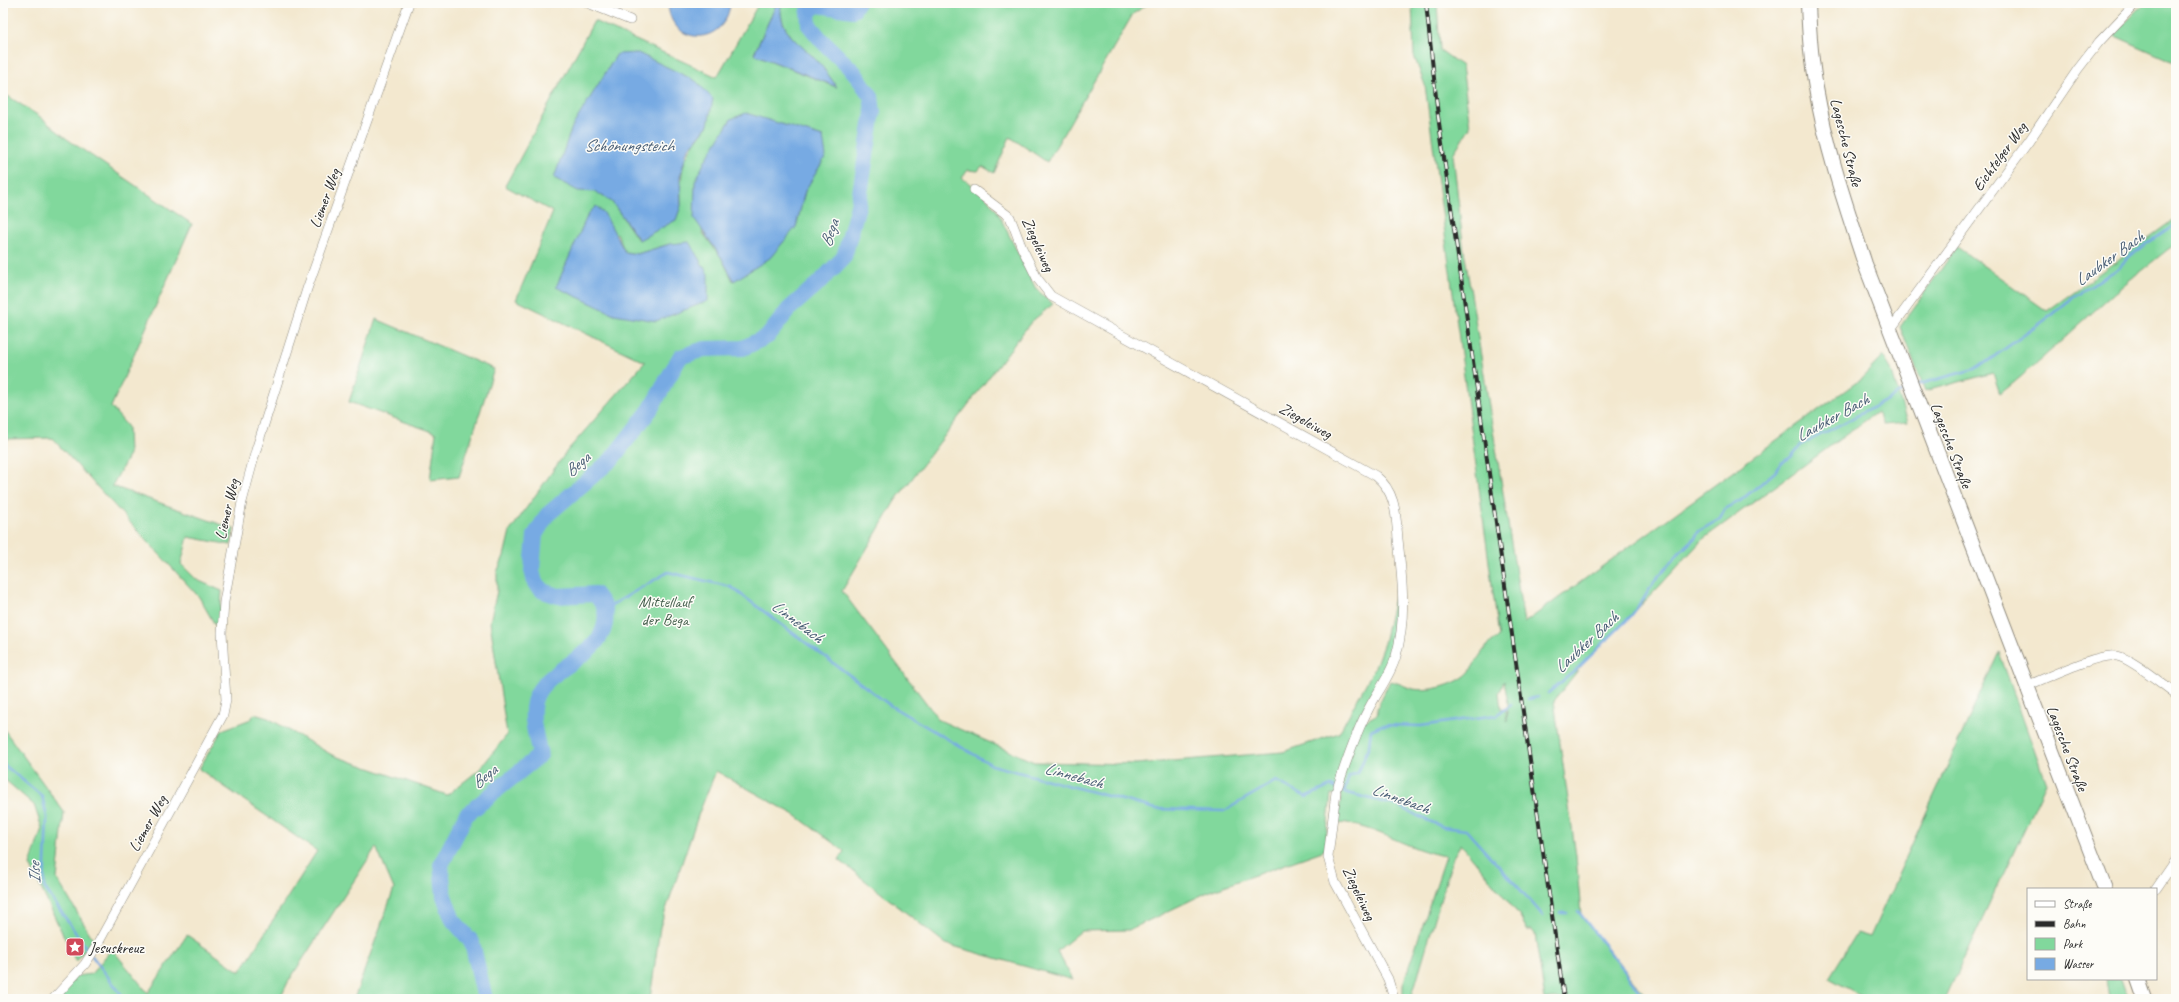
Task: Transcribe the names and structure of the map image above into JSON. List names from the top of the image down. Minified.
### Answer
{"streets":{"main road":["Lagesche Straße"],"street":["Eichtelger Weg","Liemer Weg","Ziegeleiweg"]},"crossings":[["Lagesche Straße","Eichtelger Weg"]],"water":["Schönungsteich","Bega","Laubker Bach","Linnebach","Ilse"],"parks":["Mittellauf der Bega"],"places":{"place":["Jesuskreuz"]},"legend":["Straße","Bahn","Park","Wasser"]}
